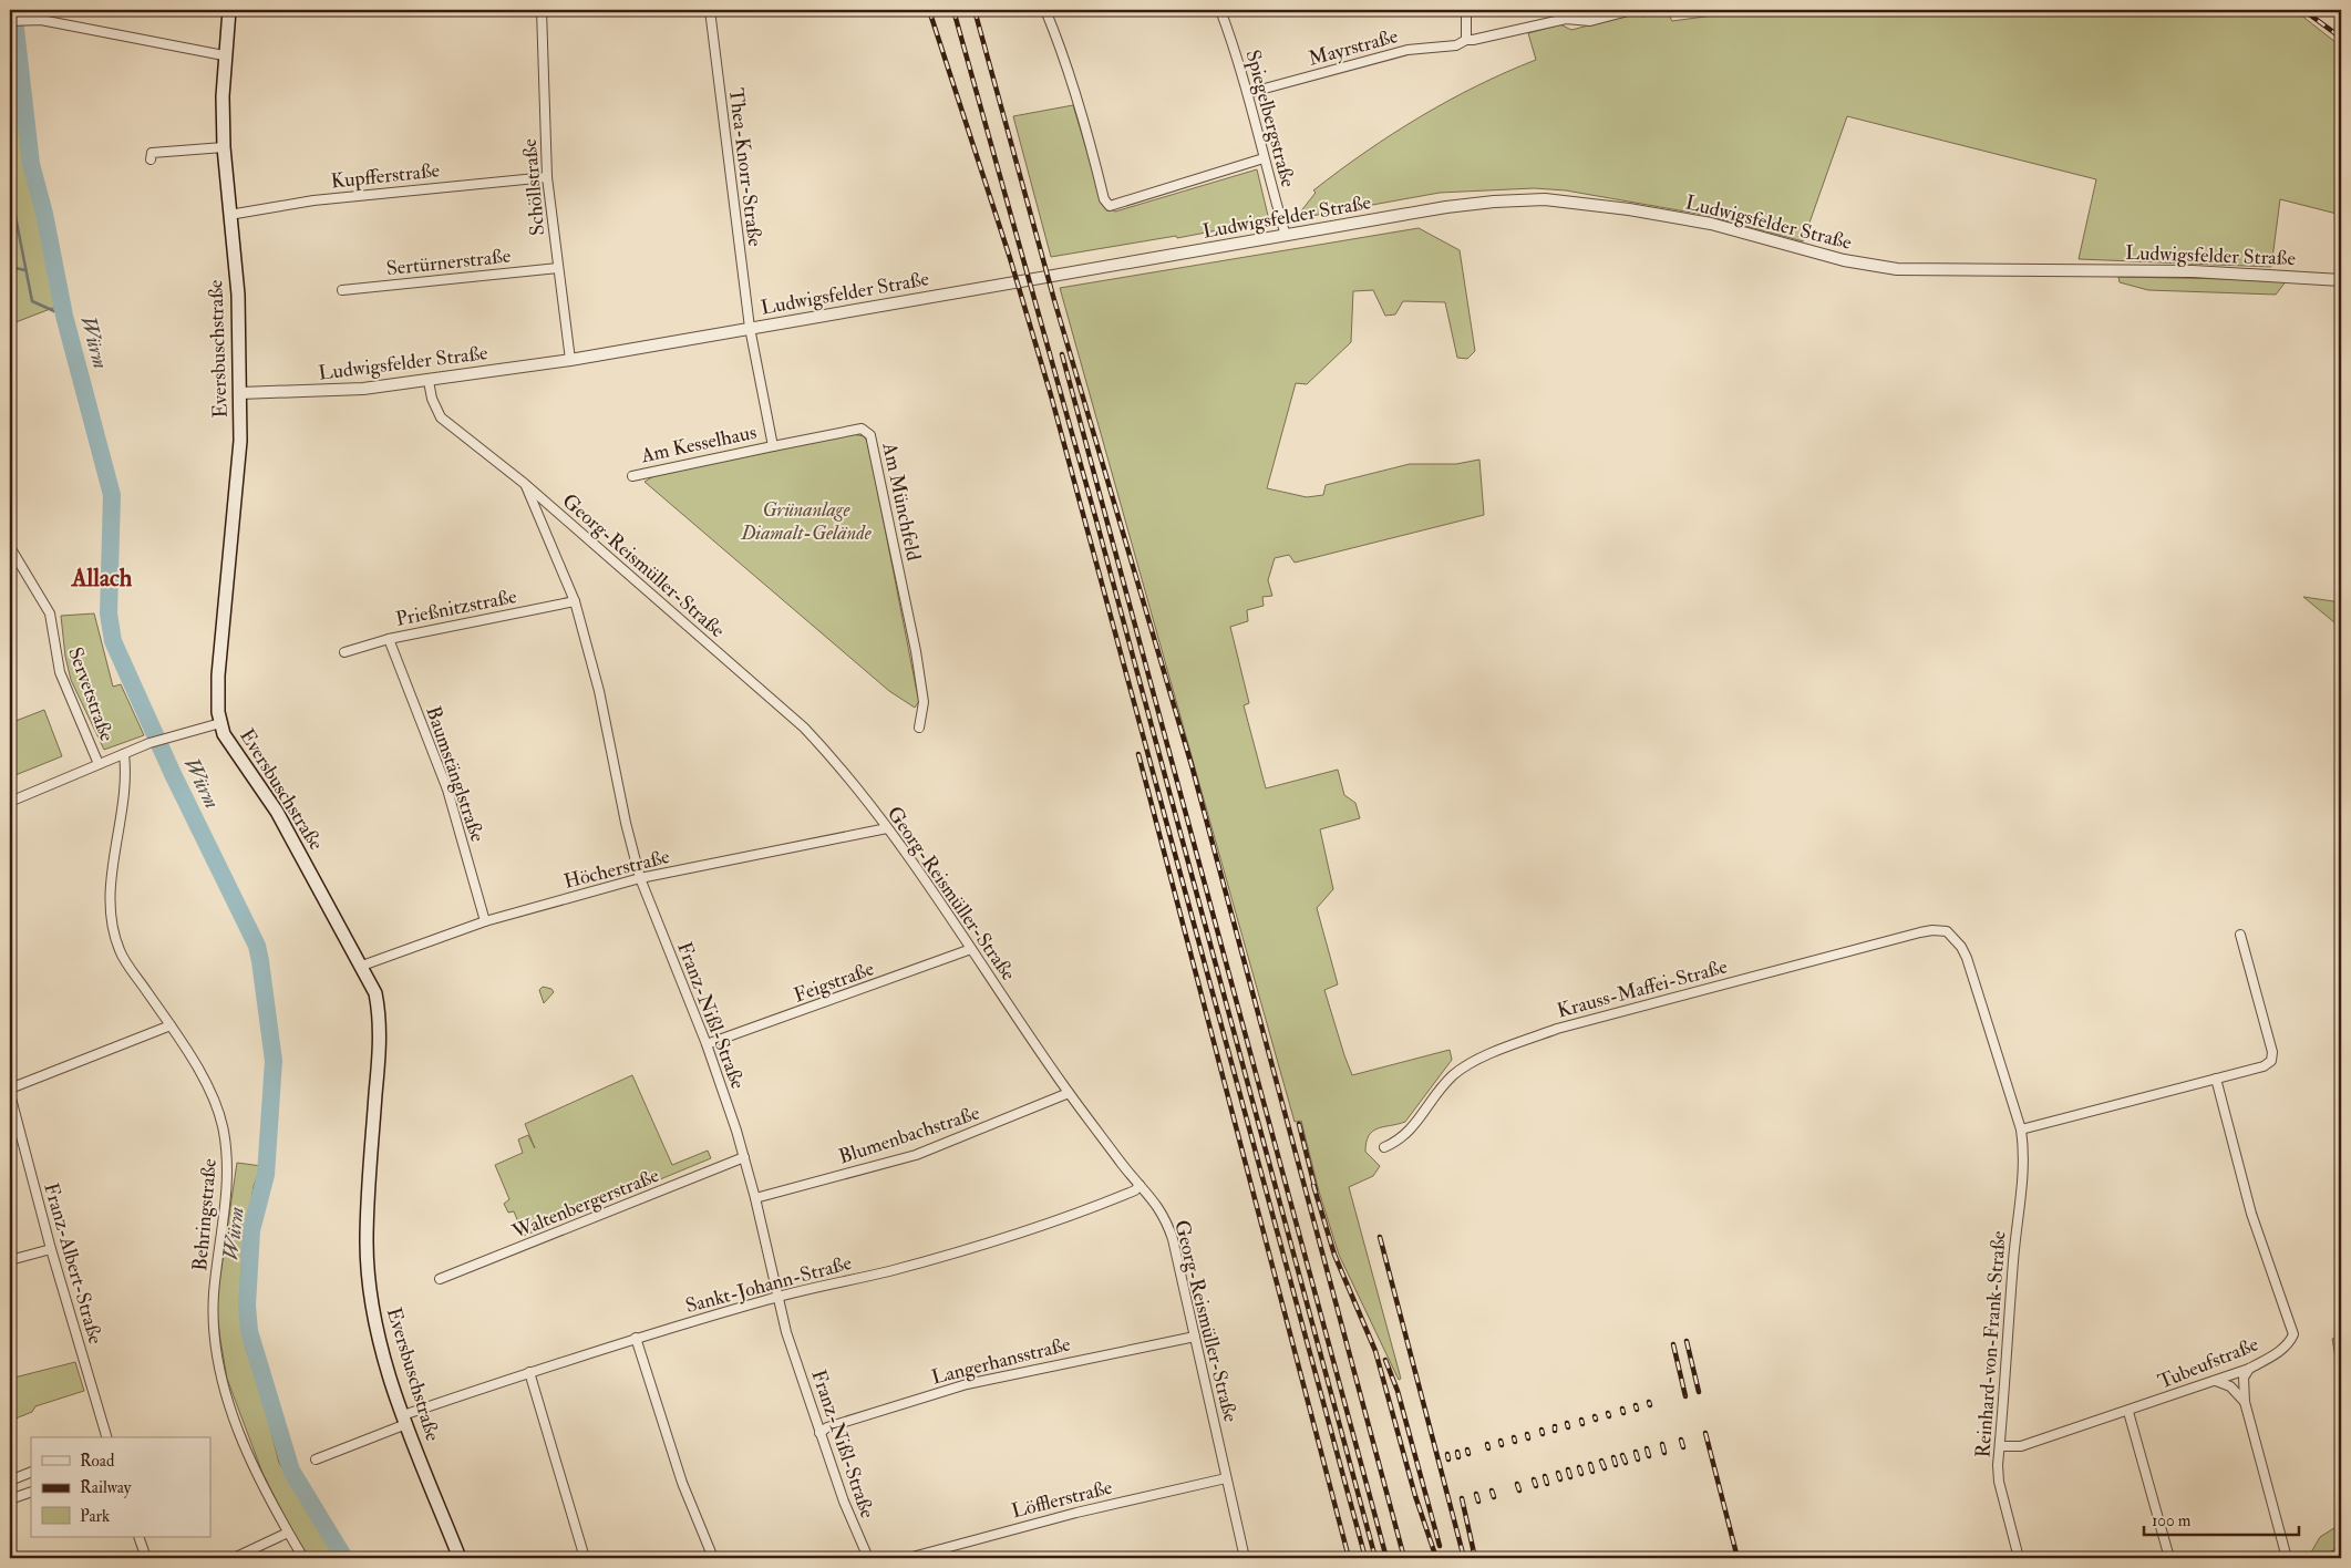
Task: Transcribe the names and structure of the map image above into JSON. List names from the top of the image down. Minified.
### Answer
{"streets":{"main road":["Eversbuschstraße"],"street":["Mayrstraße","Spiegelbergstraße","Thea-Knorr-Straße","Kupfferstraße","Schöllstraße","Ludwigsfelder Straße","Sertürnerstraße","Am Kesselhaus","Am Münchfeld","Georg-Reismüller-Straße","Prießnitzstraße","Servetstraße","Baumstänglstraße","Höcherstraße","Feigstraße","Krauss-Maffei-Straße","Franz-Nißl-Straße","Blumenbachstraße","Waltenbergerstraße","Behringstraße","Franz-Albert-Straße","Sankt-Johann-Straße","Reinhard-von-Frank-Straße","Langerhansstraße","Tubeufstraße","Löfflerstraße"]},"crossings":[["Mayrstraße","Spiegelbergstraße"],["Spiegelbergstraße","Ludwigsfelder Straße"],["Thea-Knorr-Straße","Ludwigsfelder Straße"],["Kupfferstraße","Schöllstraße"],["Kupfferstraße","Eversbuschstraße"],["Schöllstraße","Ludwigsfelder Straße"],["Schöllstraße","Sertürnerstraße"],["Ludwigsfelder Straße","Eversbuschstraße"],["Ludwigsfelder Straße","Georg-Reismüller-Straße"],["Eversbuschstraße","Höcherstraße"],["Eversbuschstraße","Sankt-Johann-Straße"],["Am Kesselhaus","Am Münchfeld"],["Georg-Reismüller-Straße","Höcherstraße"],["Georg-Reismüller-Straße","Feigstraße"],["Georg-Reismüller-Straße","Franz-Nißl-Straße"],["Georg-Reismüller-Straße","Blumenbachstraße"],["Georg-Reismüller-Straße","Sankt-Johann-Straße"],["Georg-Reismüller-Straße","Langerhansstraße"],["Georg-Reismüller-Straße","Löfflerstraße"],["Prießnitzstraße","Baumstänglstraße"],["Prießnitzstraße","Franz-Nißl-Straße"],["Baumstänglstraße","Höcherstraße"],["Höcherstraße","Franz-Nißl-Straße"],["Feigstraße","Franz-Nißl-Straße"],["Krauss-Maffei-Straße","Reinhard-von-Frank-Straße"],["Franz-Nißl-Straße","Blumenbachstraße"],["Franz-Nißl-Straße","Waltenbergerstraße"],["Franz-Nißl-Straße","Sankt-Johann-Straße"],["Franz-Nißl-Straße","Langerhansstraße"],["Reinhard-von-Frank-Straße","Tubeufstraße"]],"districts":["Allach"],"water":["Würm"],"parks":["Grünanlage Diamalt-Gelände"],"legend":["Road","Railway","Park"],"scale_bar":"100 m"}
